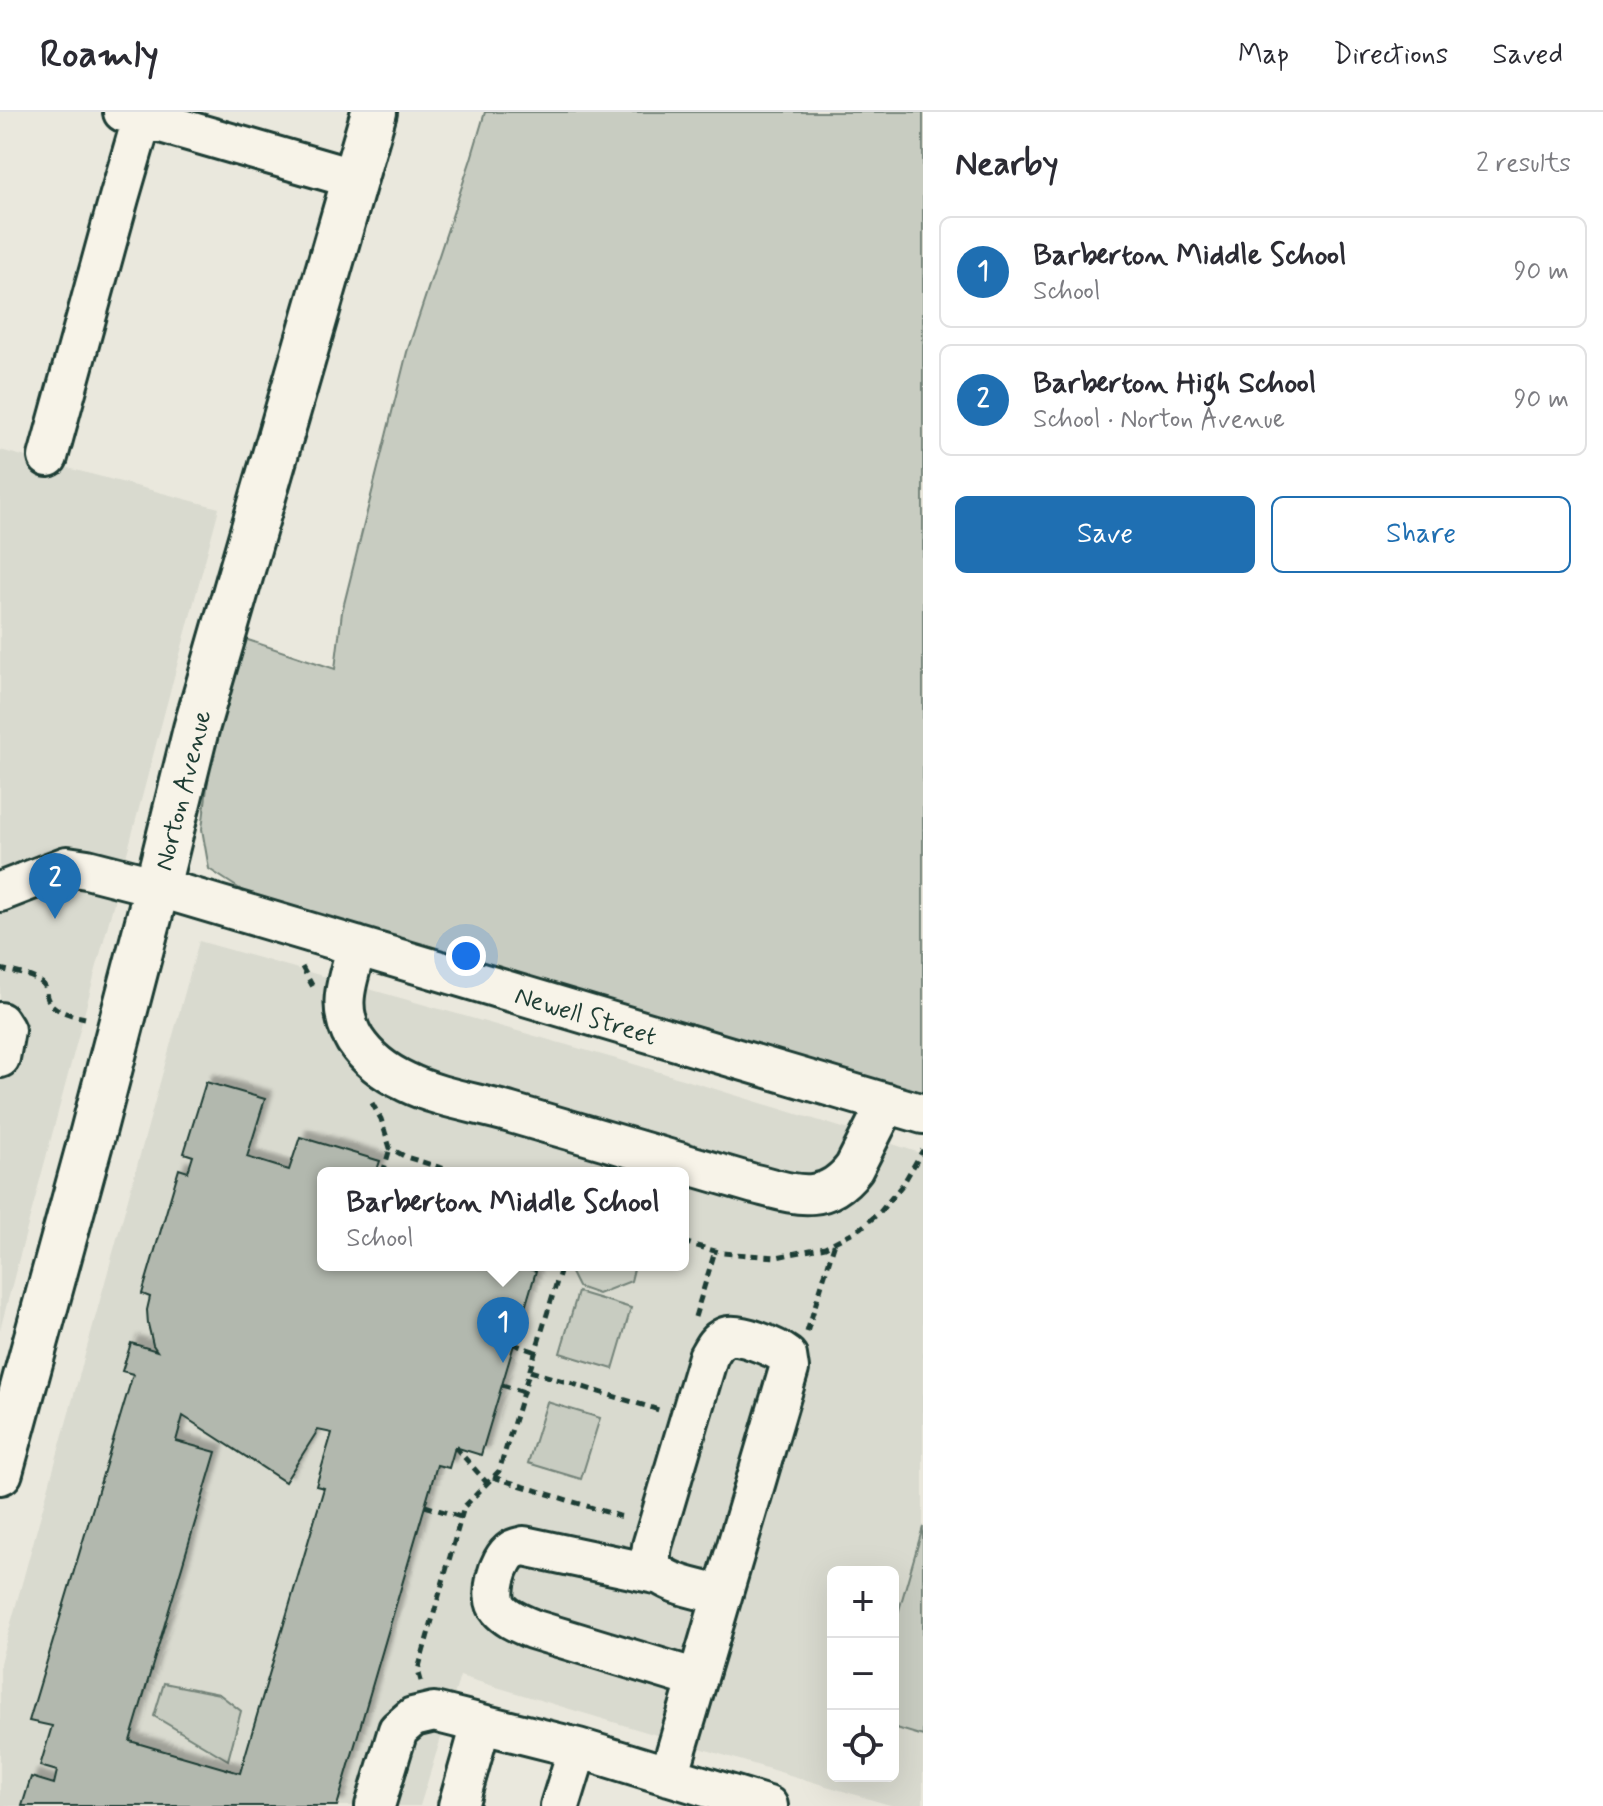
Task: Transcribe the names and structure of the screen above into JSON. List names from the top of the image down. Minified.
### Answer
{"streets":{"main road":["Norton Avenue"],"street":["Newell Street"]},"crossings":[["Norton Avenue","Newell Street"]],"page":{"header":"Roamly","nav":["Map","Directions","Saved"],"heading":["Nearby","2 results"],"list":[{"mark":"1","name":"Barberton Middle School","note":"School","value":"90 m"},{"mark":"2","name":"Barberton High School","note":"School · Norton Avenue","value":"90 m"}],"buttons":["Save","Share"],"pins":["2","1"],"popup":["Barberton Middle School","School"],"map_buttons":["+","−"]}}
